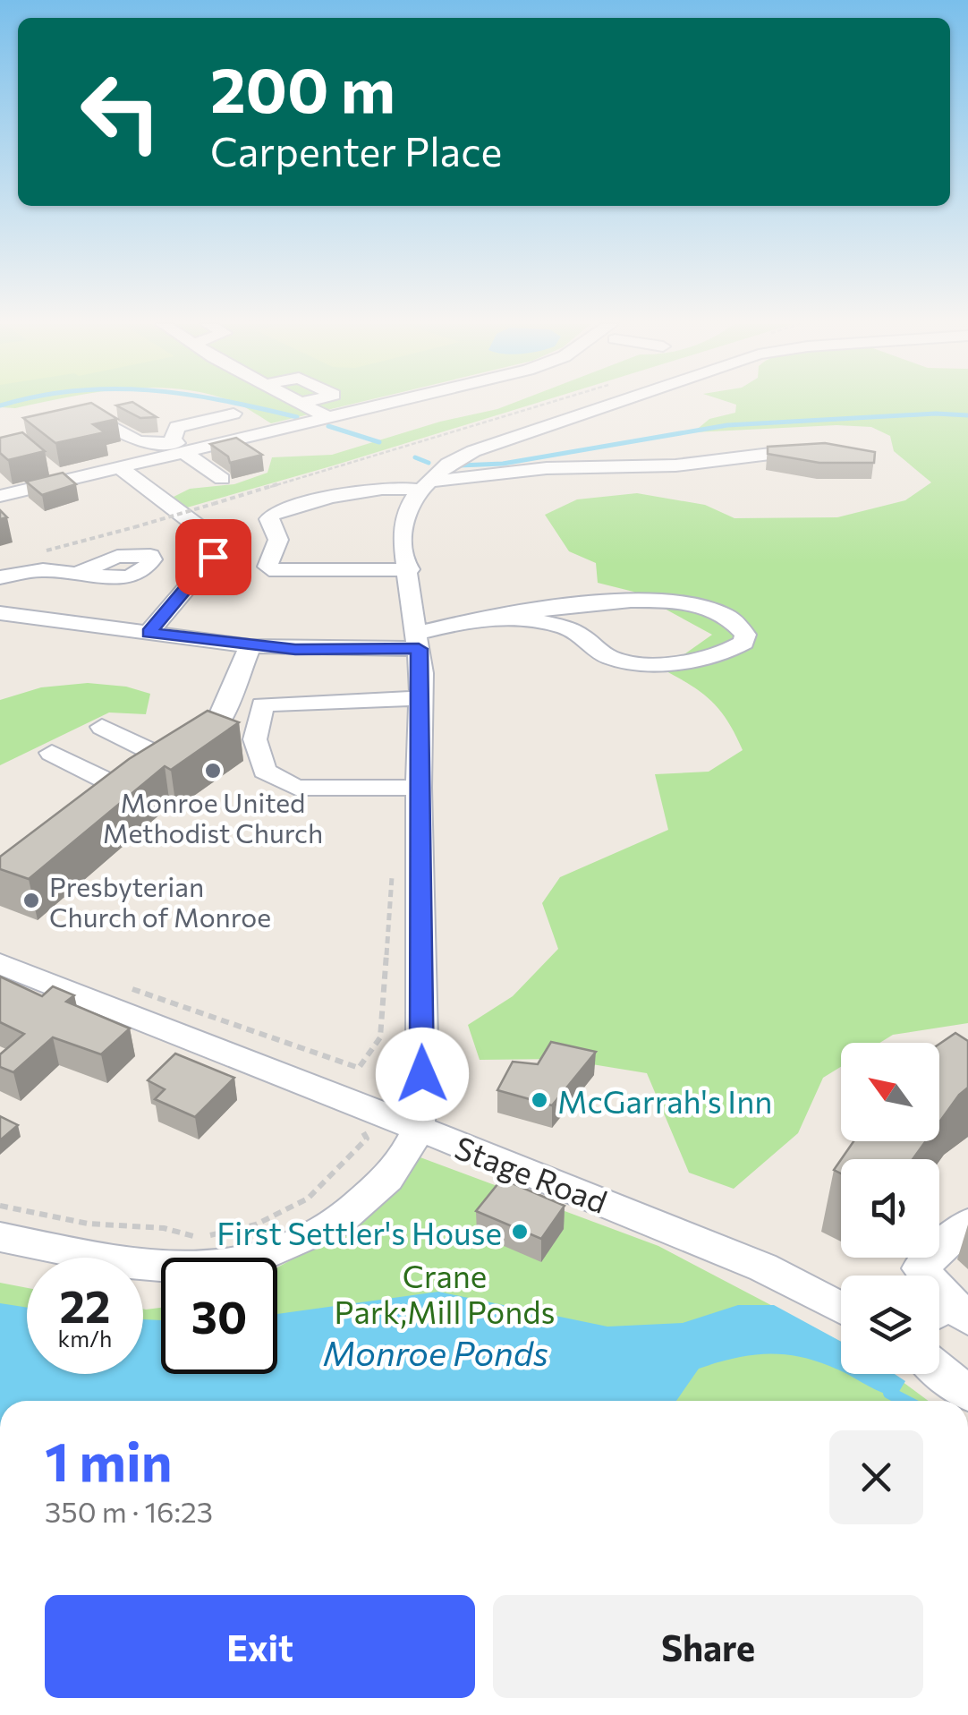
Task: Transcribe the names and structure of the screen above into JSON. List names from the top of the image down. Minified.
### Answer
{"streets":{"street":["Stage Road"]},"water":["Monroe Ponds"],"parks":["Crane Park;Mill Ponds"],"places":["Monroe United Methodist Church","Presbyterian Church of Monroe","McGarrah's Inn","First Settler's House"],"north":"top left","page":{"turn":["200 m","Carpenter Place"],"speed":"22 km/h","limit":"30","heading":["1 min","350 m · 16:23"],"buttons":["Exit","Share"]}}
